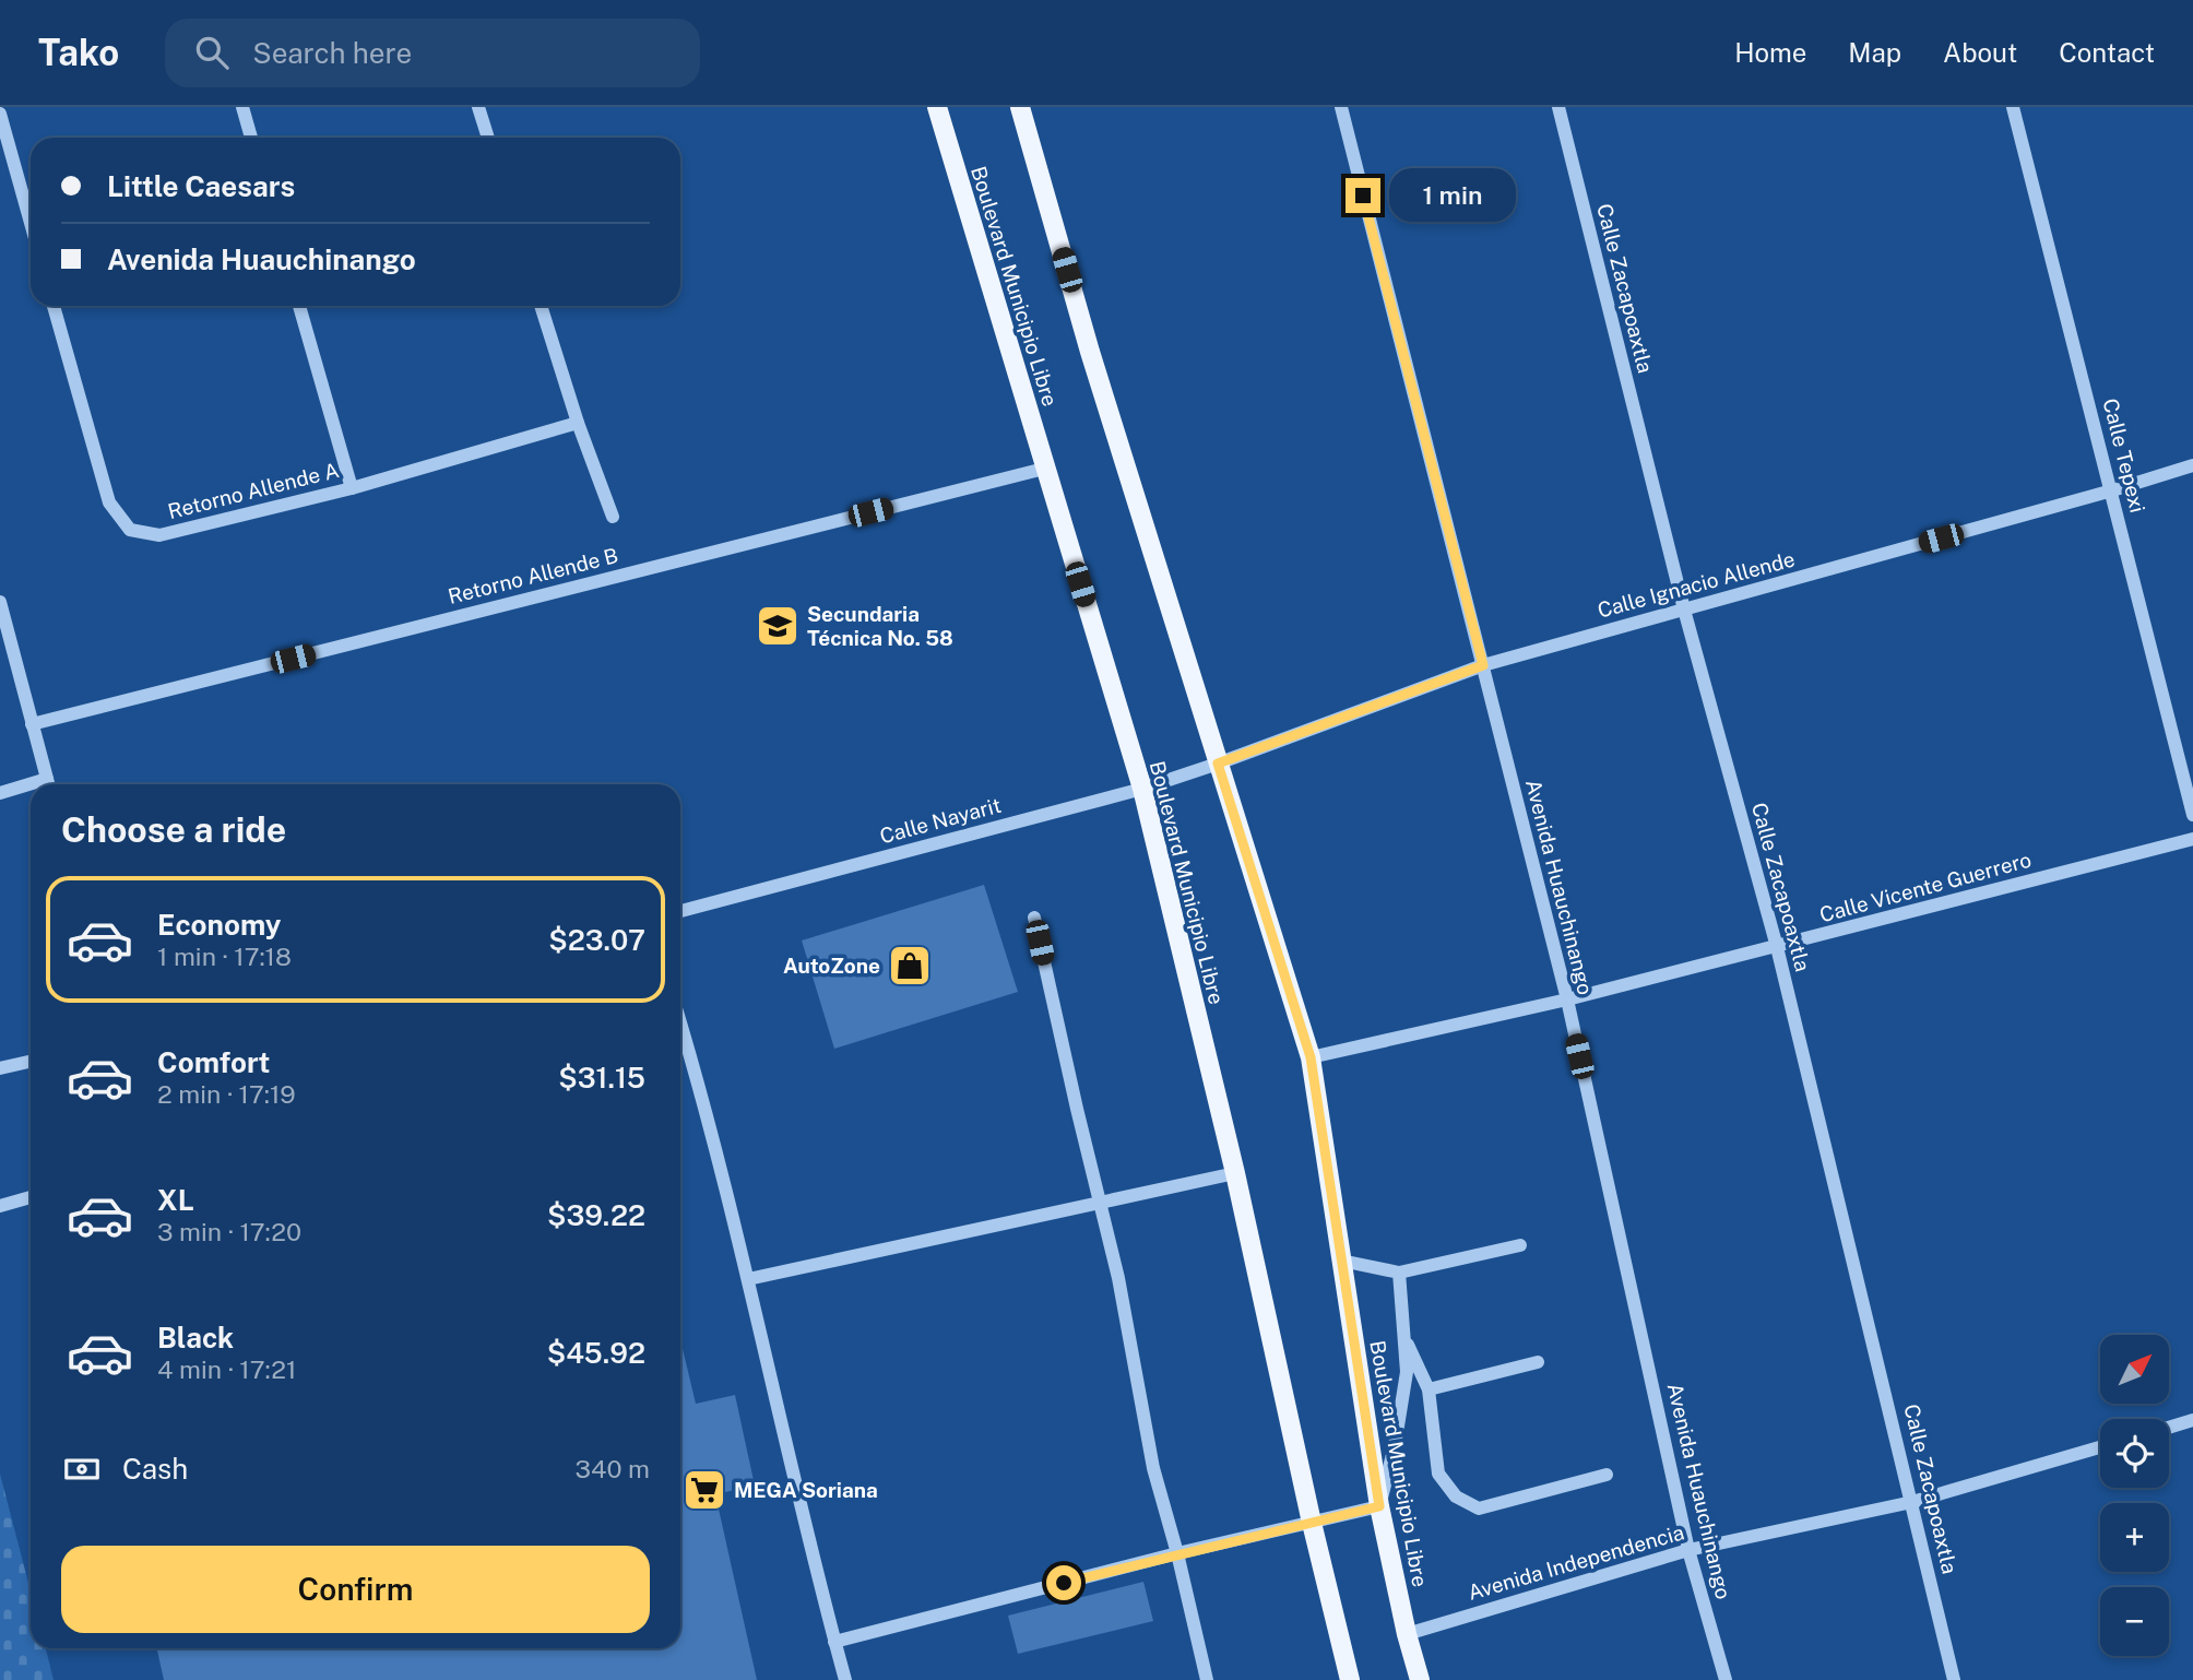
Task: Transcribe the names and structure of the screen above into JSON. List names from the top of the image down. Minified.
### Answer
{"streets":{"main road":["Boulevard Municipio Libre"],"street":["Calle Zacapoaxtla","Calle Tepexi","Retorno Allende A","Retorno Allende B","Calle Ignacio Allende","Calle Nayarit","Avenida Huauchinango","Calle Vicente Guerrero","Avenida Independencia"]},"crossings":[["Boulevard Municipio Libre","Retorno Allende B"],["Boulevard Municipio Libre","Calle Ignacio Allende"],["Boulevard Municipio Libre","Calle Nayarit"],["Boulevard Municipio Libre","Calle Vicente Guerrero"],["Boulevard Municipio Libre","Avenida Independencia"],["Calle Zacapoaxtla","Calle Ignacio Allende"],["Calle Zacapoaxtla","Calle Vicente Guerrero"],["Calle Zacapoaxtla","Avenida Independencia"],["Calle Tepexi","Calle Ignacio Allende"],["Calle Ignacio Allende","Calle Nayarit"],["Calle Ignacio Allende","Avenida Huauchinango"],["Avenida Huauchinango","Calle Vicente Guerrero"],["Avenida Huauchinango","Avenida Independencia"]],"places":{"school or university":["Secundaria Técnica No. 58"],"shop":["AutoZone"],"supermarket":["MEGA Soriana"]},"north":"top right","page":{"header":"Tako","search":"Search here","nav":["Home","Map","About","Contact"],"banner":["Little Caesars","Avenida Huauchinango"],"bubble":"1 min","heading":"Choose a ride","list":[{"name":"Economy","note":"1 min · 17:18","value":"$23.07"},{"name":"Comfort","note":"2 min · 17:19","value":"$31.15"},{"name":"XL","note":"3 min · 17:20","value":"$39.22"},{"name":"Black","note":"4 min · 17:21","value":"$45.92"}],"map_buttons":["+","−"],"pay":["Cash","340 m"],"buttons":"Confirm"}}
